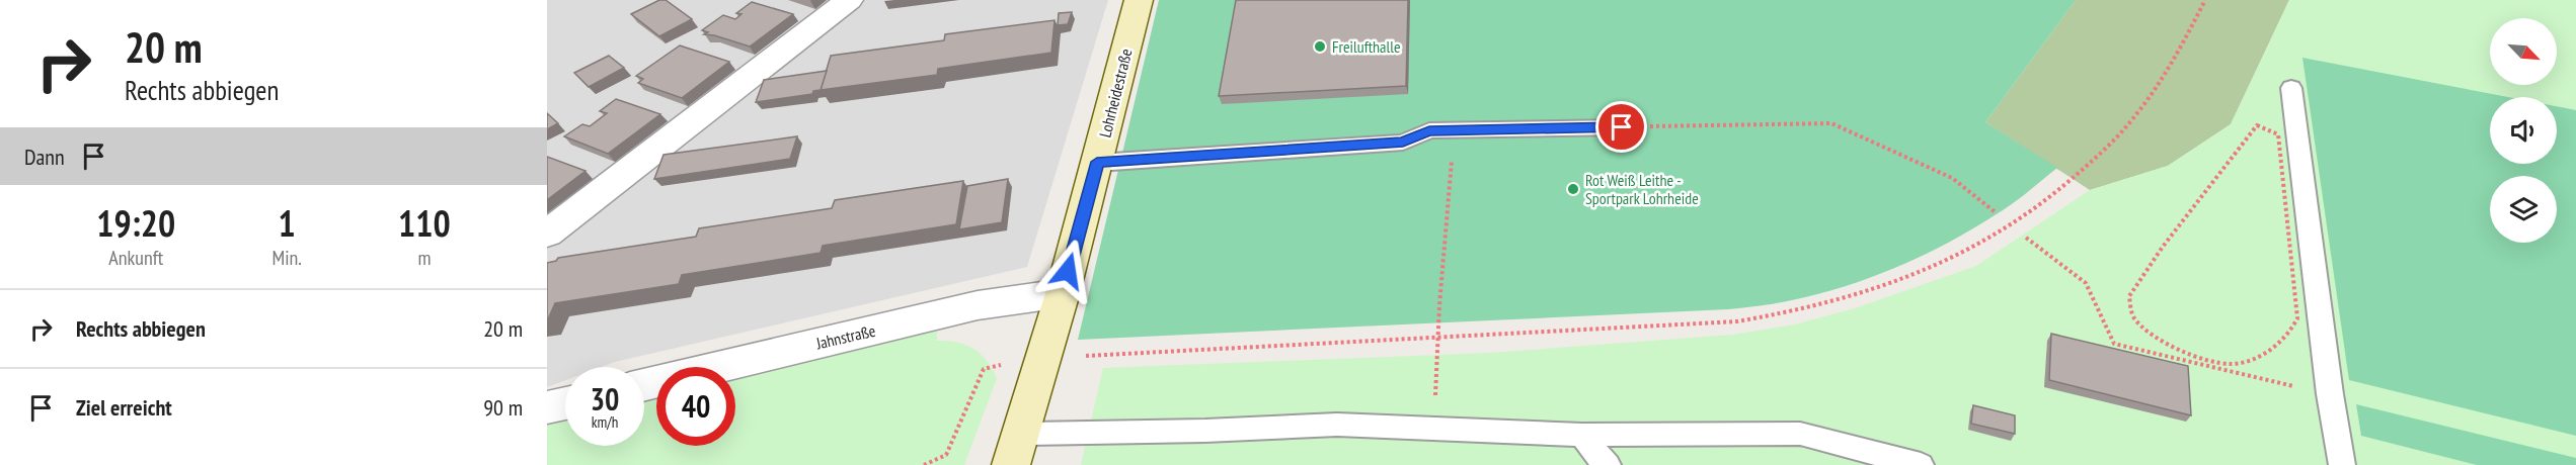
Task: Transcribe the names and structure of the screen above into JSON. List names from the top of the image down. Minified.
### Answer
{"streets":{"street":["Lohrheidestraße","Jahnstraße"]},"crossings":[["Lohrheidestraße","Jahnstraße"]],"places":["Freilufthalle","Rot Weiß Leithe - Sportpark Lohrheide"],"north":"bottom right","page":{"turn":["20 m","Rechts abbiegen"],"then":"Dann","eta":["19:20","Ankunft","1","Min.","110","m"],"list":[{"name":"Rechts abbiegen","value":"20 m"},{"name":"Ziel erreicht","value":"90 m"}],"speed":"30 km/h","limit":"40"}}
